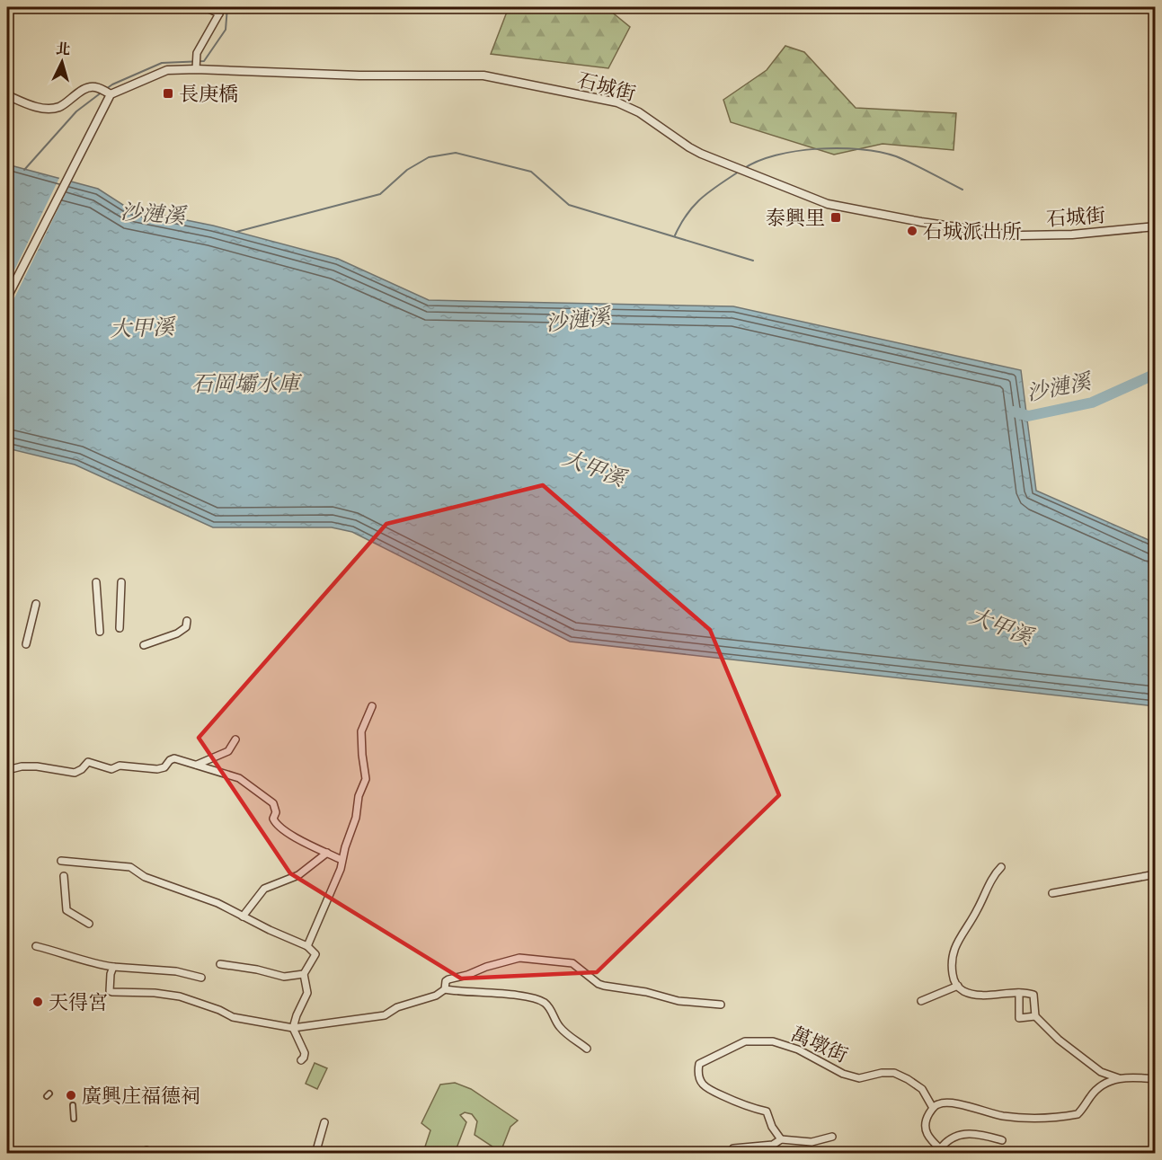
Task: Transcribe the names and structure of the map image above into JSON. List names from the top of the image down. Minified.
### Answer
{"streets":{"street":["石城街","萬墩街"]},"water":["沙漣溪","大甲溪","石岡壩水庫"],"places":{"transit":["長庚橋","泰興里"],"other":["石城派出所","天得宮","廣興庄福德祠"]},"north":"top"}
